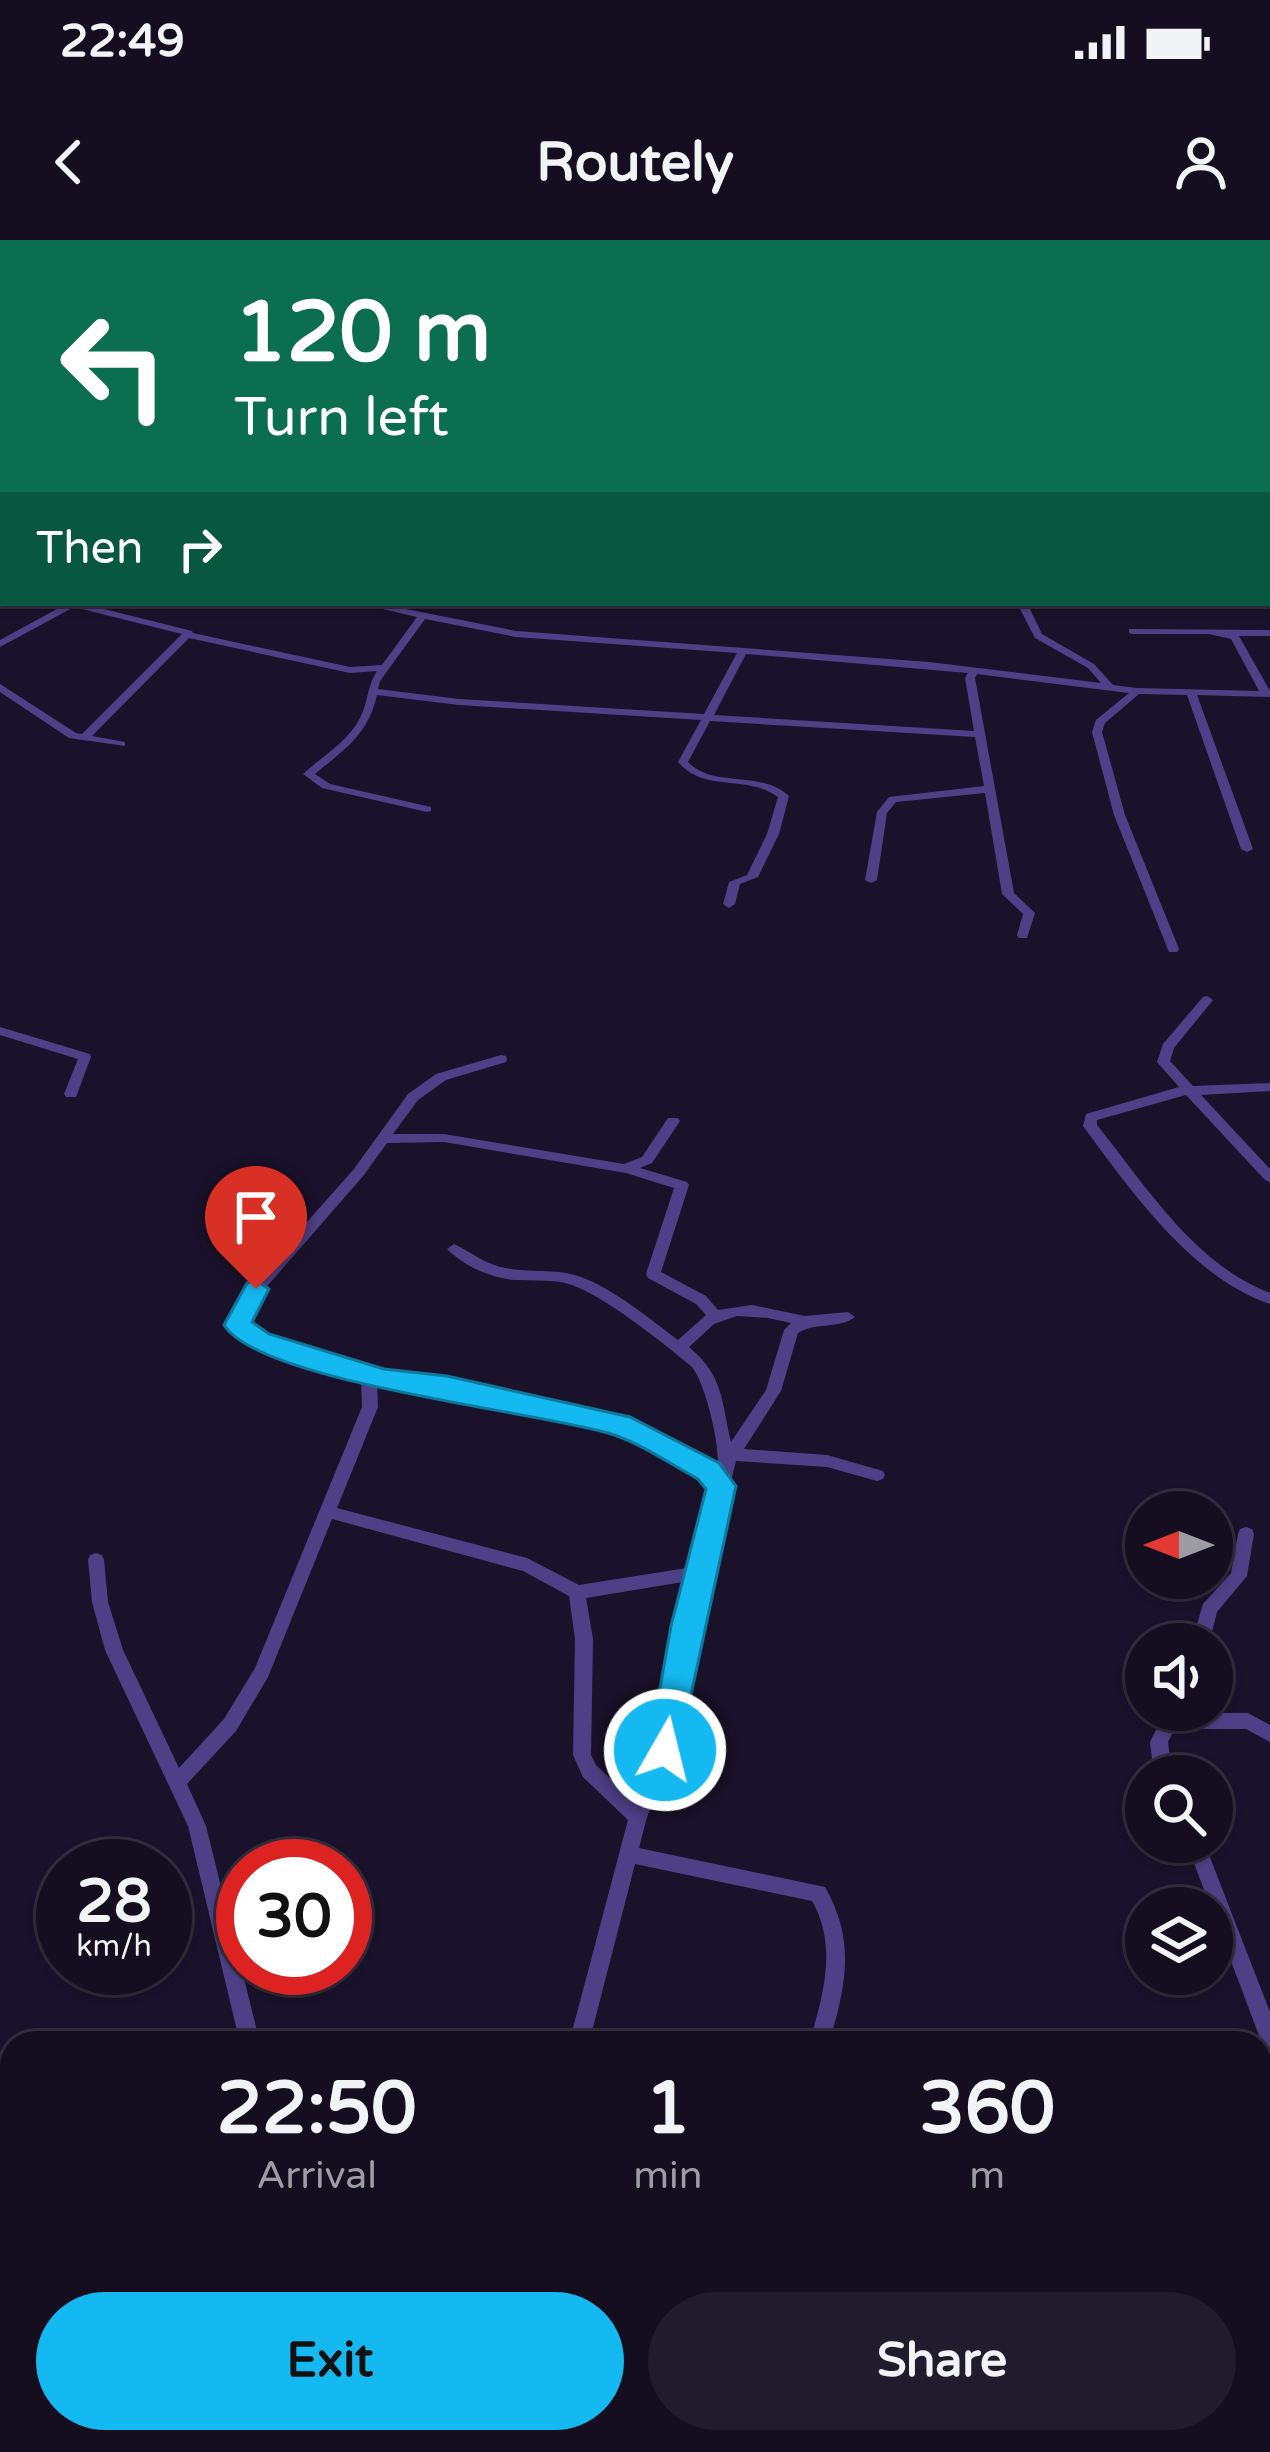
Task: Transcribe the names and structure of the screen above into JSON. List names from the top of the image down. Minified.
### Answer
{"north":"left","page":{"status":"22:49","header":"Routely","turn":["120 m","Turn left"],"then":"Then","speed":"28 km/h","limit":"30","eta":["22:50","Arrival","1","min","360","m"],"buttons":["Exit","Share"]}}
